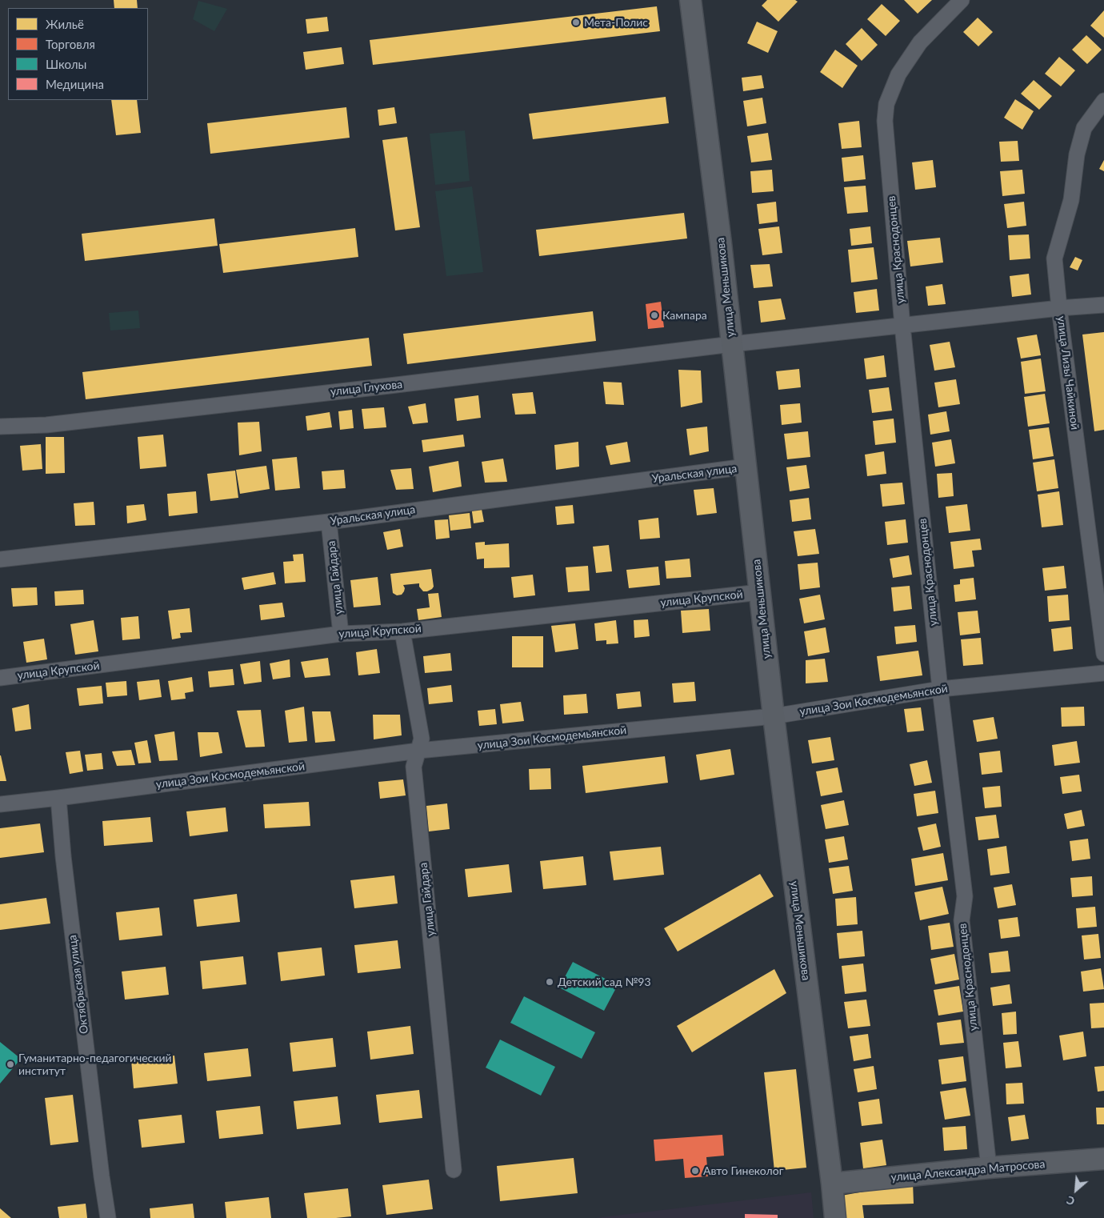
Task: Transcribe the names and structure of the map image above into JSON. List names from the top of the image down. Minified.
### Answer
{"streets":{"street":["улица Краснодонцев","улица Меньшикова","улица Лизы Чайкиной","улица Глухова","Уральская улица","улица Гайдара","улица Крупской","улица Зои Космодемьянской","Октябрьская улица","улица Александра Матросова"]},"crossings":[["улица Краснодонцев","улица Глухова"],["улица Краснодонцев","улица Зои Космодемьянской"],["улица Краснодонцев","улица Александра Матросова"],["улица Меньшикова","улица Глухова"],["улица Меньшикова","Уральская улица"],["улица Меньшикова","улица Крупской"],["улица Меньшикова","улица Зои Космодемьянской"],["улица Меньшикова","улица Александра Матросова"],["улица Лизы Чайкиной","улица Глухова"],["Уральская улица","улица Гайдара"],["улица Гайдара","улица Крупской"],["улица Гайдара","улица Зои Космодемьянской"],["улица Зои Космодемьянской","Октябрьская улица"]],"places":["Мета-Полис","Кампара","Детский сад №93","Гуманитарно-педагогический институт","Авто Гинеколог"],"legend":["Жильё","Торговля","Школы","Медицина"],"north":"bottom left"}
